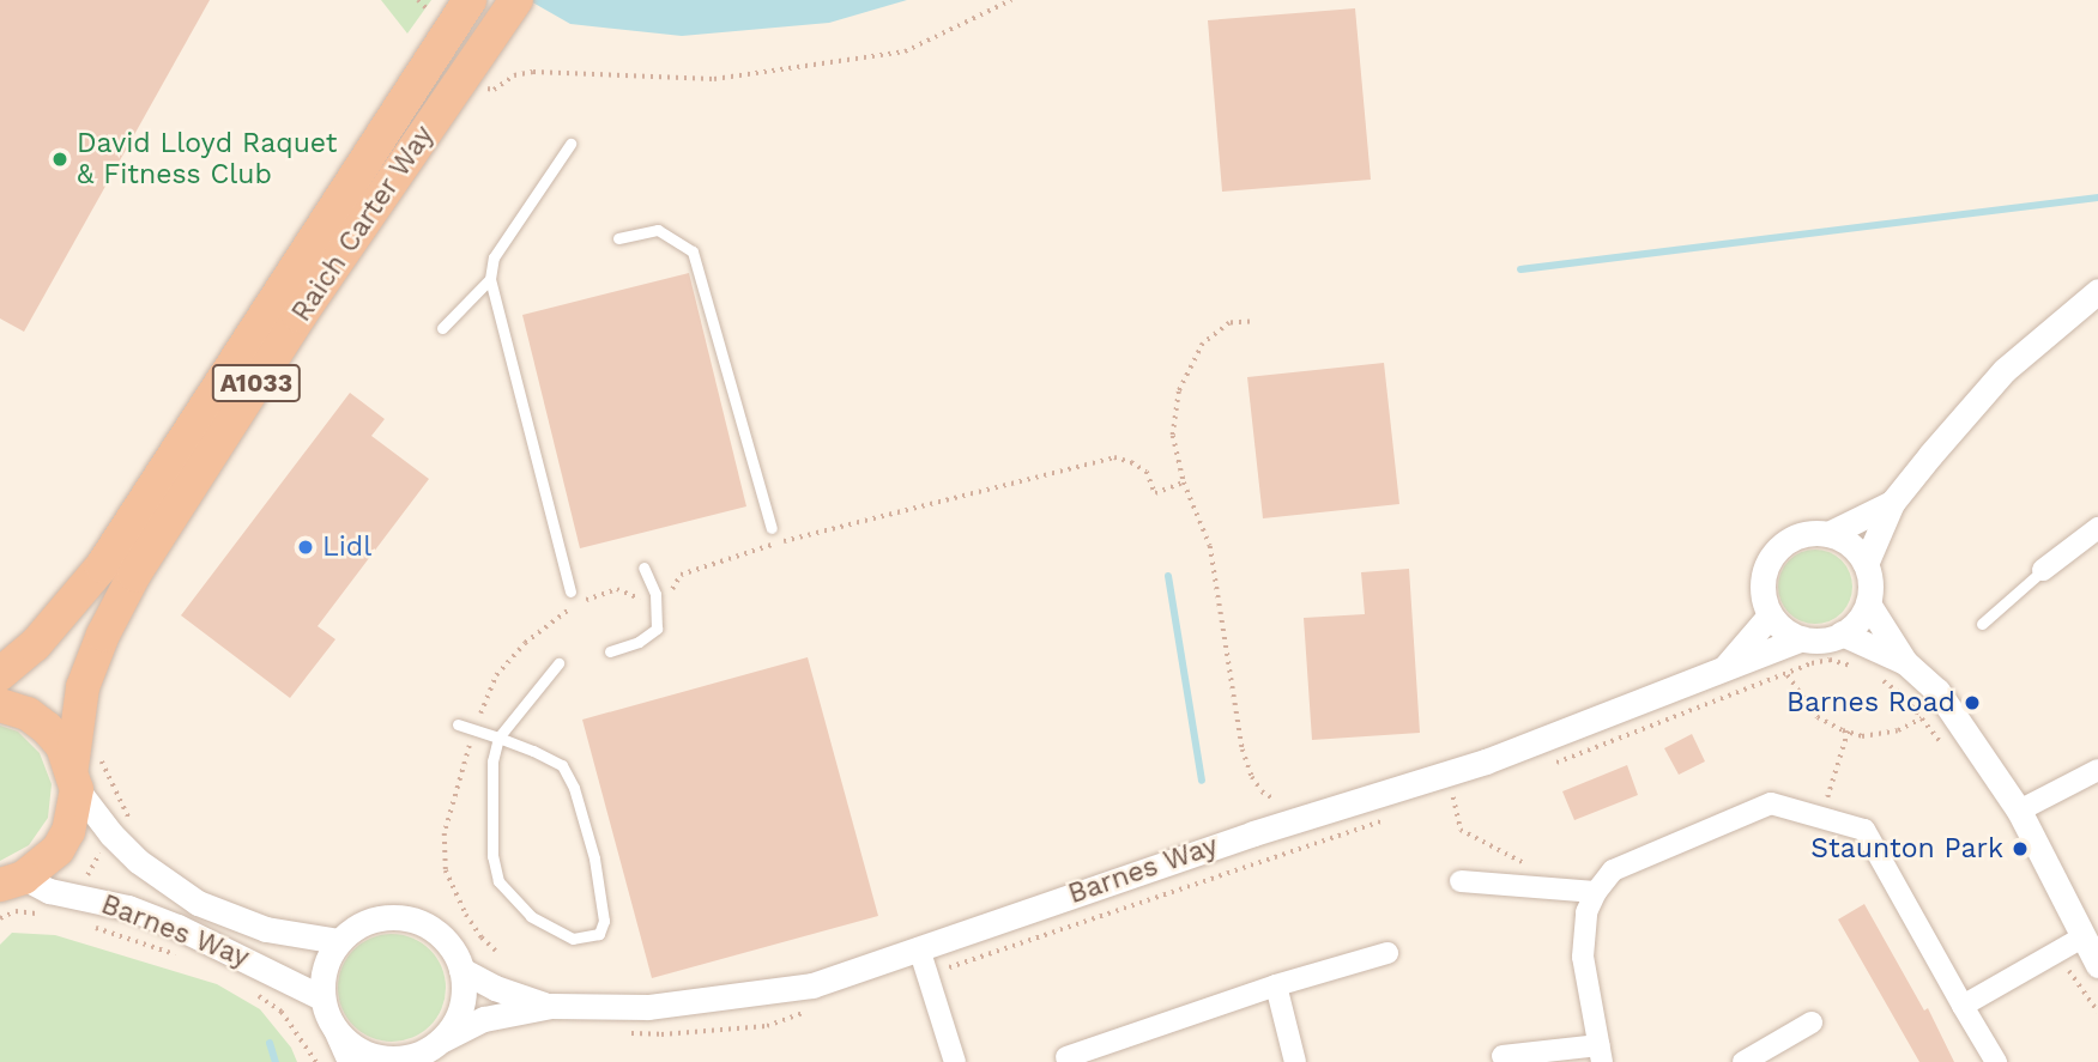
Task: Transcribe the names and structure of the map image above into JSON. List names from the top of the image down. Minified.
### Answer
{"streets":{"highway":["Raich Carter Way","A1033"],"street":["Barnes Way"]},"crossings":[["Raich Carter Way","A1033"],["Raich Carter Way","Barnes Way"],["A1033","Barnes Way"]],"places":["David Lloyd Raquet & Fitness Club","Lidl","Barnes Road","Staunton Park"]}
